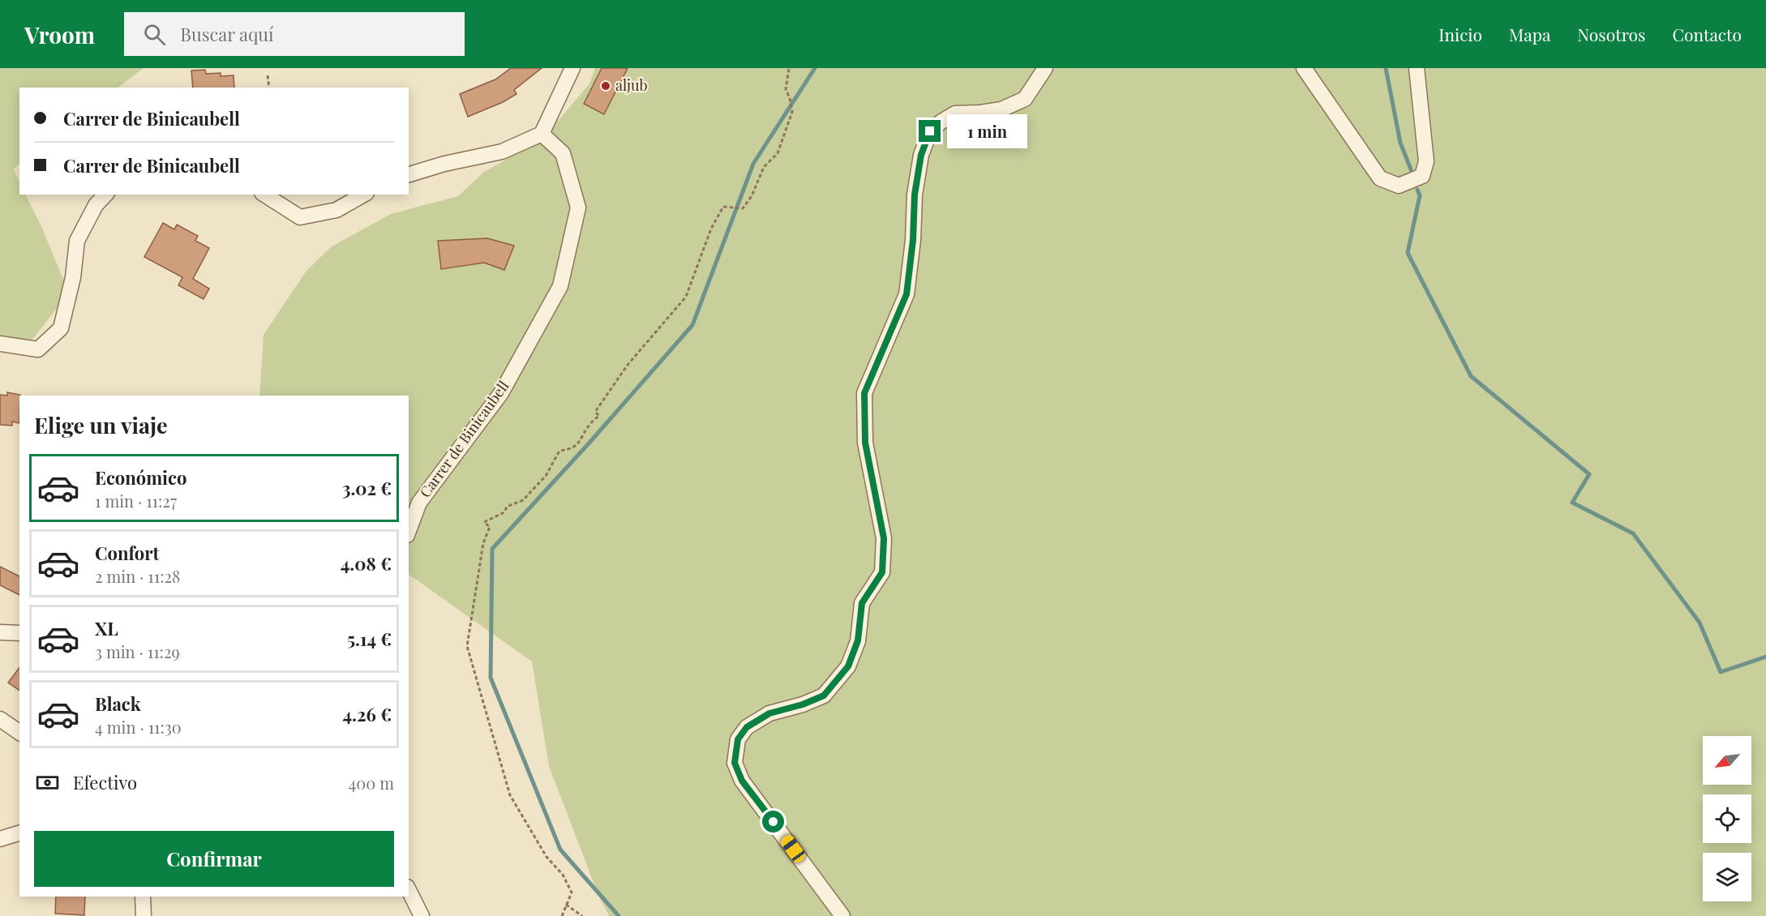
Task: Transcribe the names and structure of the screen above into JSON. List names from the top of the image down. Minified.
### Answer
{"streets":{"street":["Carrer de Binicaubell"]},"places":["aljub"],"north":"bottom left","page":{"header":"Vroom","search":"Buscar aquí","nav":["Inicio","Mapa","Nosotros","Contacto"],"banner":["Carrer de Binicaubell","Carrer de Binicaubell"],"bubble":"1 min","heading":"Elige un viaje","list":[{"name":"Económico","note":"1 min · 11:27","value":"3.02 €"},{"name":"Confort","note":"2 min · 11:28","value":"4.08 €"},{"name":"XL","note":"3 min · 11:29","value":"5.14 €"},{"name":"Black","note":"4 min · 11:30","value":"4.26 €"}],"pay":["Efectivo","400 m"],"buttons":"Confirmar"}}
